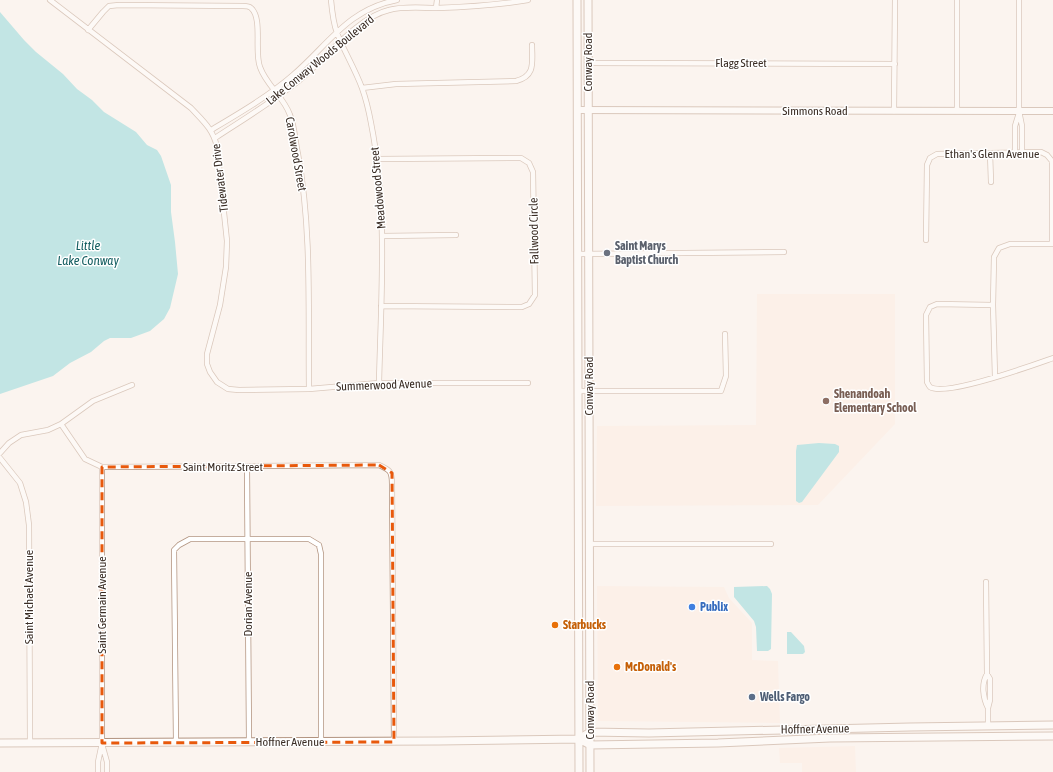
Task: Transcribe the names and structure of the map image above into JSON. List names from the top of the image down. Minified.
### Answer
{"streets":{"main road":["Conway Road","Hoffner Avenue"],"street":["Lake Conway Woods Boulevard","Flagg Street","Simmons Road","Carolwood Street","Ethan's Glenn Avenue","Tidewater Drive","Meadowood Street","Fallwood Circle","Summerwood Avenue","Saint Moritz Street","Saint Michael Avenue","Dorian Avenue","Saint Germain Avenue"]},"crossings":[["Lake Conway Woods Boulevard","Carolwood Street"],["Lake Conway Woods Boulevard","Tidewater Drive"],["Lake Conway Woods Boulevard","Meadowood Street"],["Conway Road","Flagg Street"],["Conway Road","Simmons Road"],["Conway Road","Hoffner Avenue"],["Carolwood Street","Tidewater Drive"],["Carolwood Street","Summerwood Avenue"],["Tidewater Drive","Summerwood Avenue"],["Meadowood Street","Fallwood Circle"],["Meadowood Street","Summerwood Avenue"],["Saint Moritz Street","Dorian Avenue"],["Saint Moritz Street","Saint Germain Avenue"],["Saint Moritz Street","Hoffner Avenue"],["Saint Michael Avenue","Hoffner Avenue"],["Dorian Avenue","Hoffner Avenue"],["Saint Germain Avenue","Hoffner Avenue"]],"water":["Little Lake Conway"],"places":["Saint Marys Baptist Church","Shenandoah Elementary School","Publix","Starbucks","McDonald's","Wells Fargo"]}
